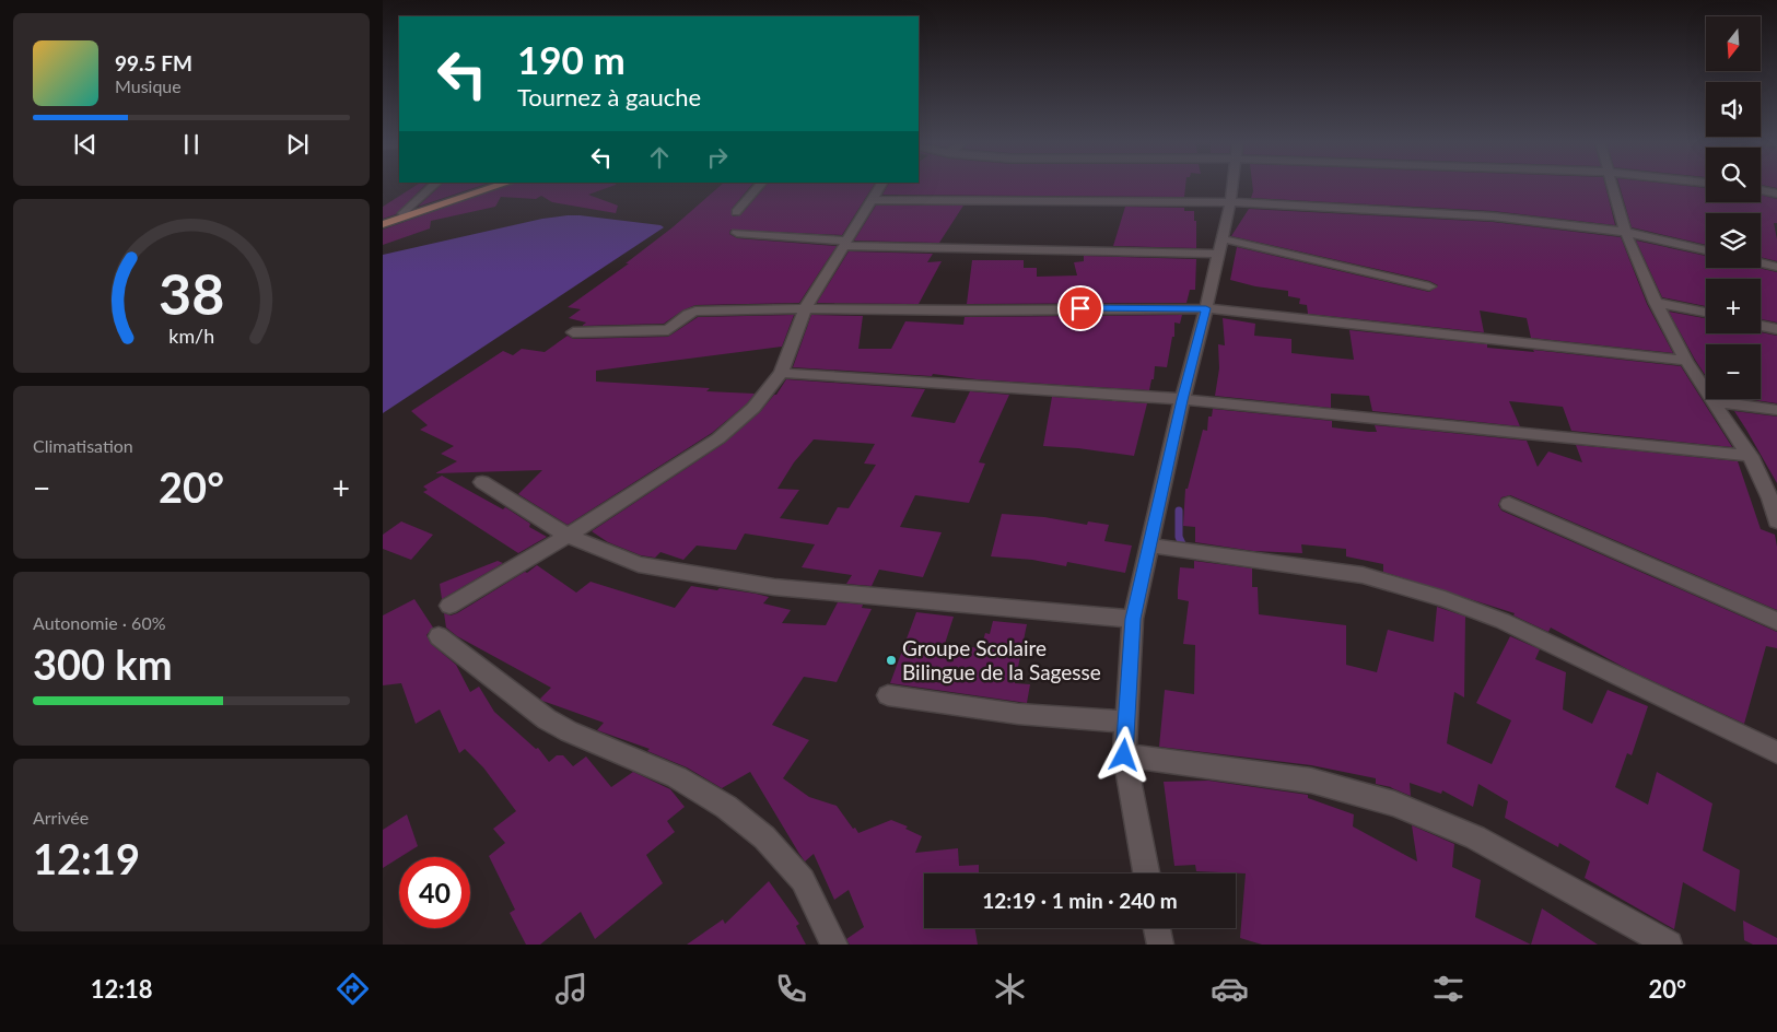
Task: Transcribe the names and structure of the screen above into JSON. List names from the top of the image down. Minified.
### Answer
{"places":["Groupe Scolaire Bilingue de la Sagesse"],"north":"bottom","page":{"map_buttons":["+","−"],"turn":["190 m","Tournez à gauche"],"song":["99.5 FM","Musique"],"tile":["Climatisation",["Autonomie · 60%","300 km"],["Arrivée","12:19"]],"heat":["−","20°","+"],"limit":"40","trip":"12:19 · 1 min · 240 m","tabs":["12:18","20°"],"gauge":["38","km/h"]}}
